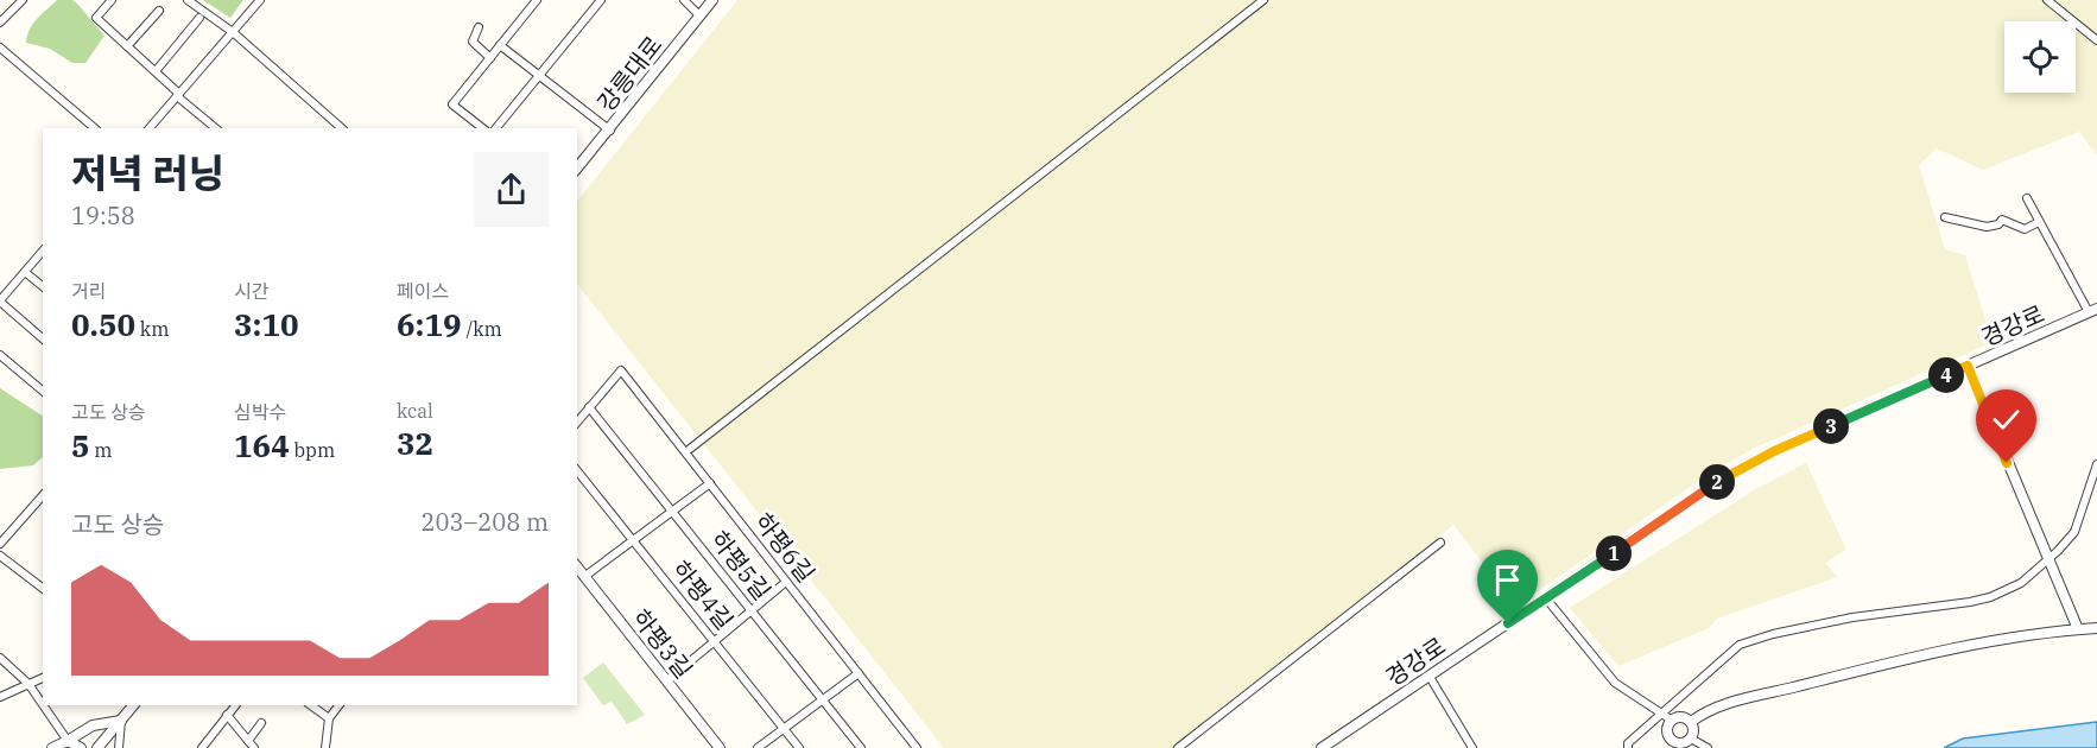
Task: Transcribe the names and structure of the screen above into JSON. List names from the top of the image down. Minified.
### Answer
{"streets":{"street":["강릉대로","경강로","하평6길","하평5길","하평4길","하평3길"]},"crossings":[["하평6길","하평5길"]],"page":{"heading":["저녁 러닝","19:58"],"stats":[["거리","0.50 km"],["시간","3:10"],["페이스","6:19 /km"],["고도 상승","5 m"],["심박수","164 bpm"],["kcal","32"]],"pins":["4","3","2","1"],"chart":["고도 상승","203–208 m"]}}
